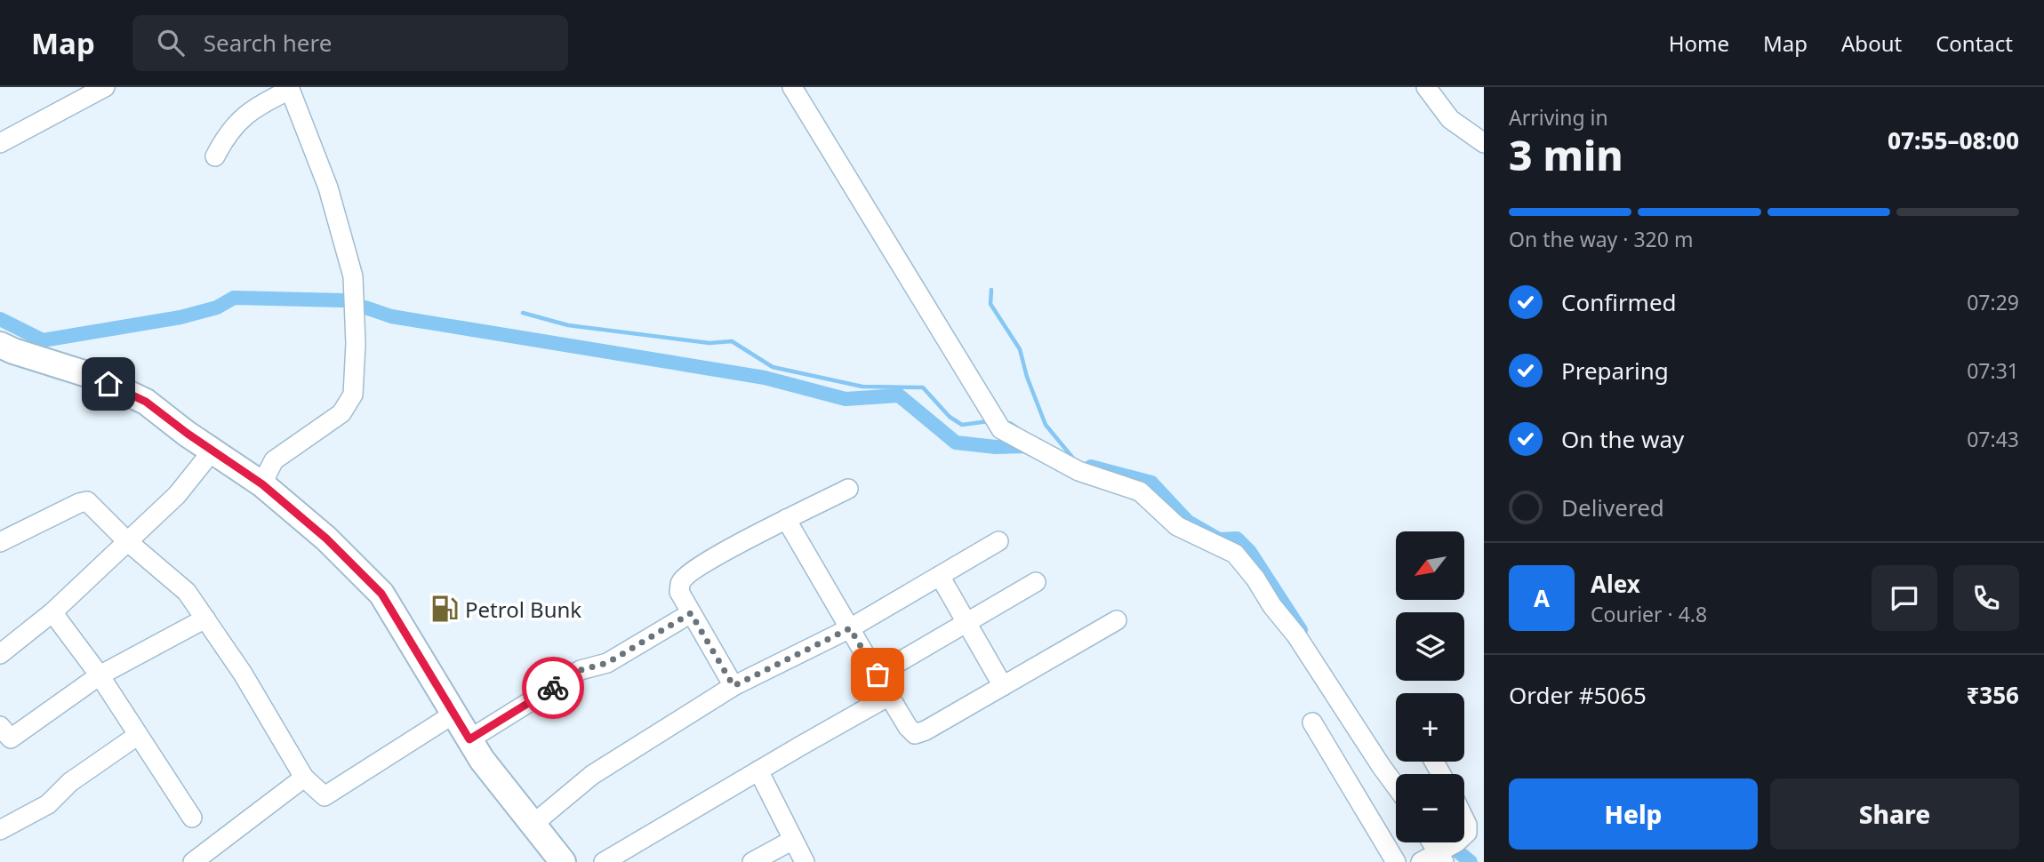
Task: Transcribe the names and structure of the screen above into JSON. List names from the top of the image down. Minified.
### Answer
{"places":{"fuel station":["Petrol Bunk"]},"north":"bottom left","page":{"header":"Map","search":"Search here","nav":["Home","Map","About","Contact"],"heading":["3 min","Arriving in","07:55–08:00"],"panel":["Alex","Courier · 4.8","Order #5065","₹356"],"bar":"On the way · 320 m","list":[["Confirmed","07:29"],["Preparing","07:31"],["On the way","07:43"],"Delivered"],"map_buttons":["+","−"],"round":"A","buttons":["Help","Share"]}}
